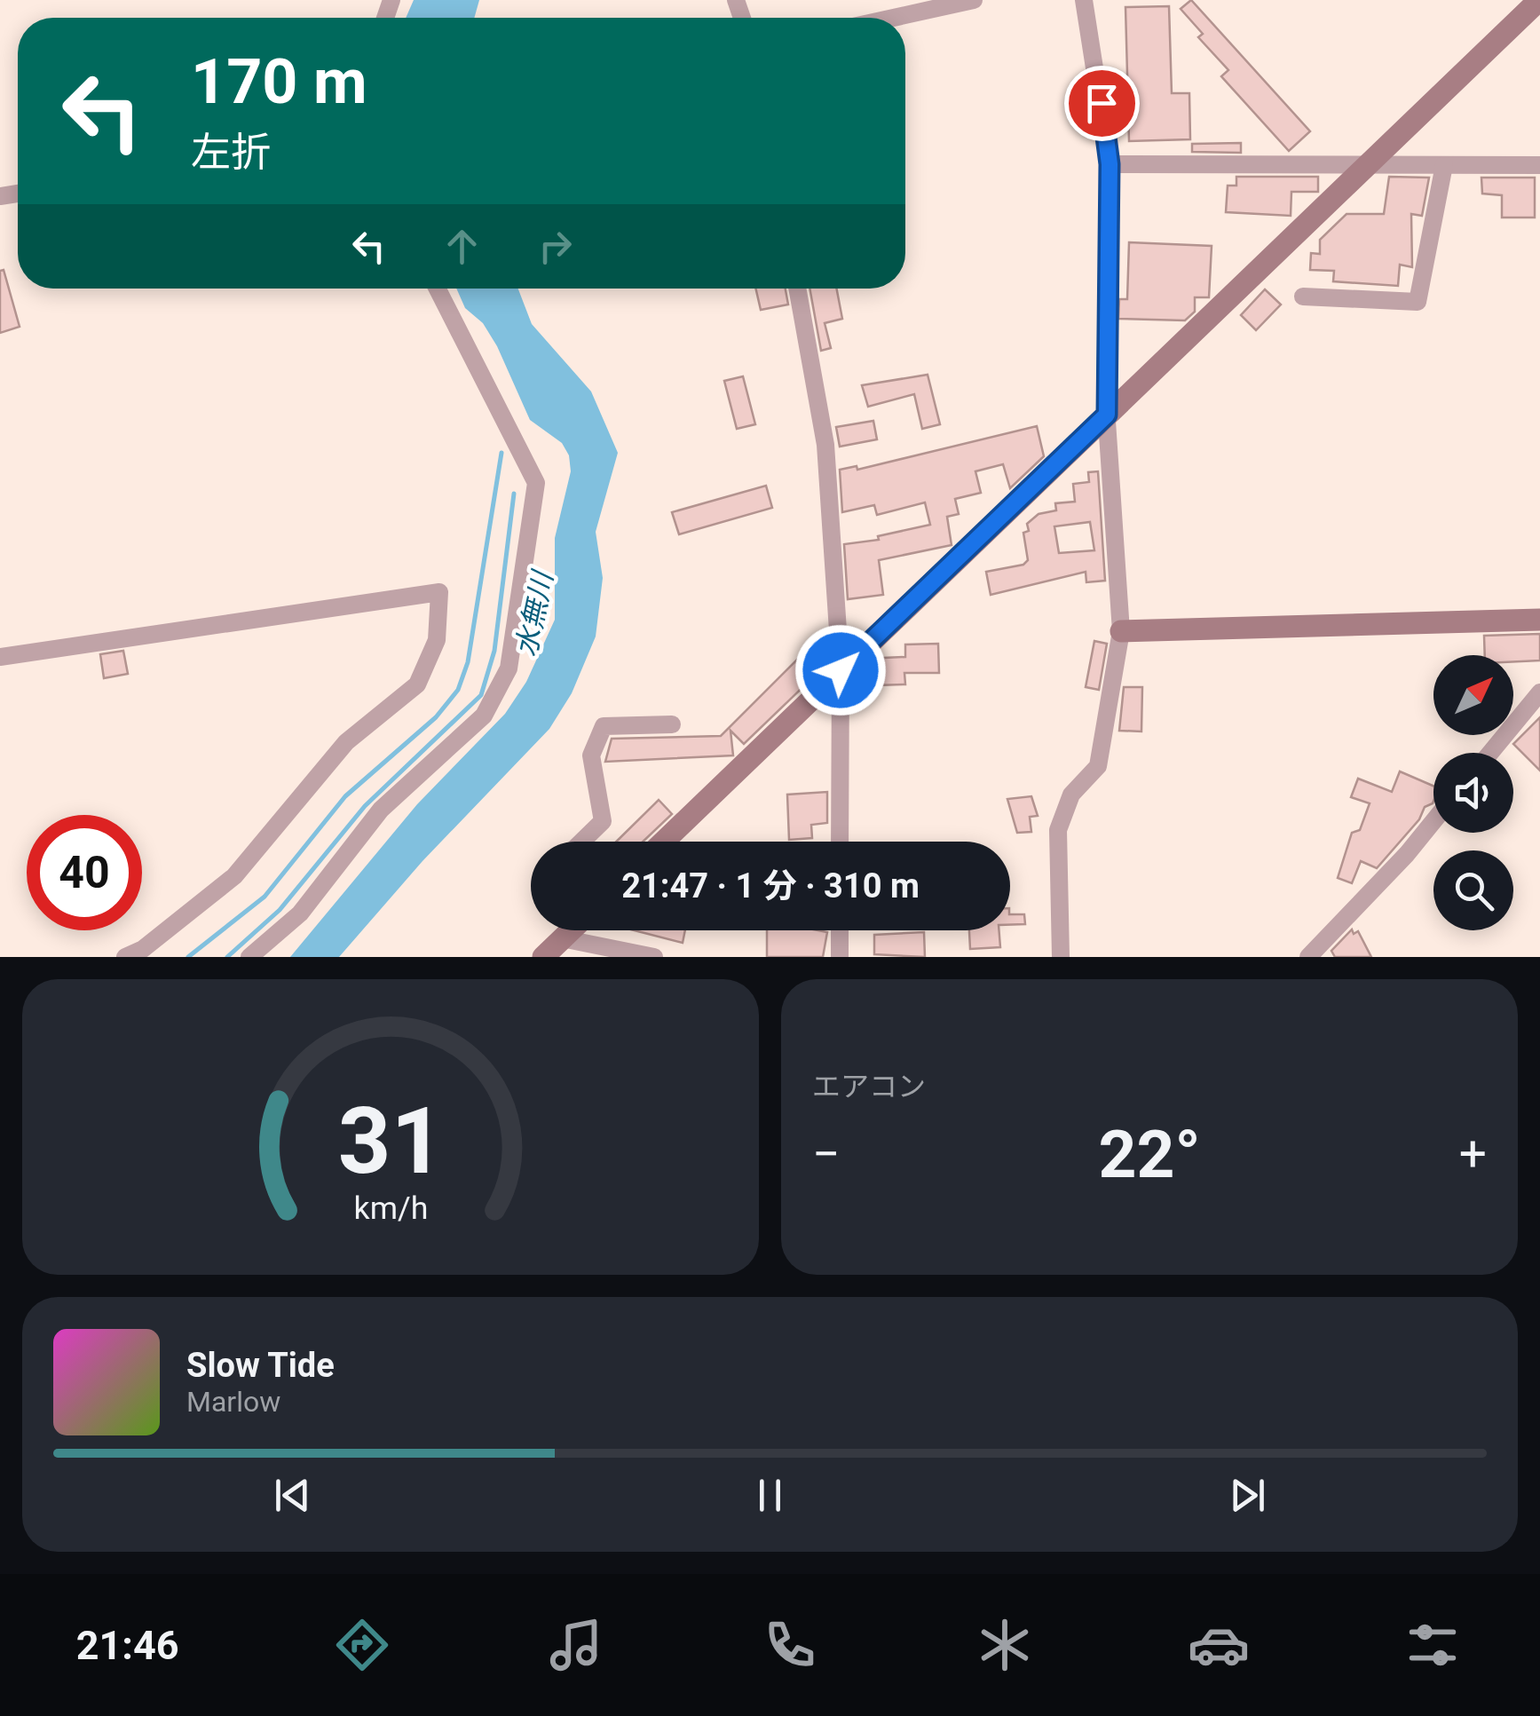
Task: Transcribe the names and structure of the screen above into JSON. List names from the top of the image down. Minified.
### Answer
{"water":["水無川"],"north":"top right","page":{"turn":["170 m","左折"],"limit":"40","trip":"21:47 · 1 分 · 310 m","tile":"エアコン","heat":["−","22°","+"],"song":["Slow Tide","Marlow"],"tabs":"21:46","gauge":["31","km/h"]}}
